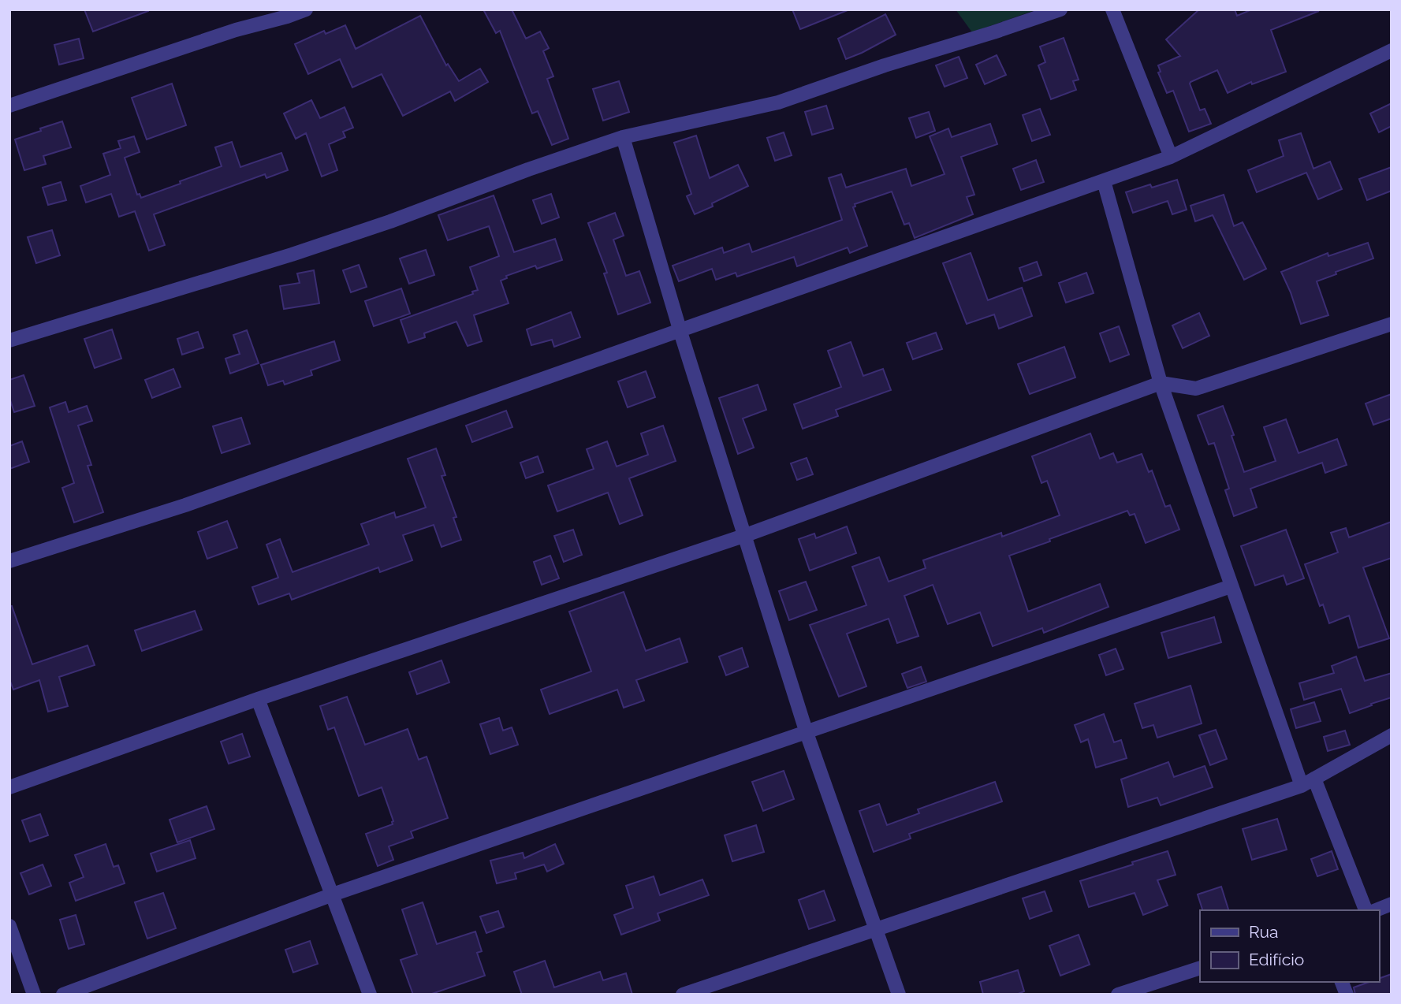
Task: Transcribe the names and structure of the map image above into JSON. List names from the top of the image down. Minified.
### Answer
{"legend":["Rua","Edifício"]}
